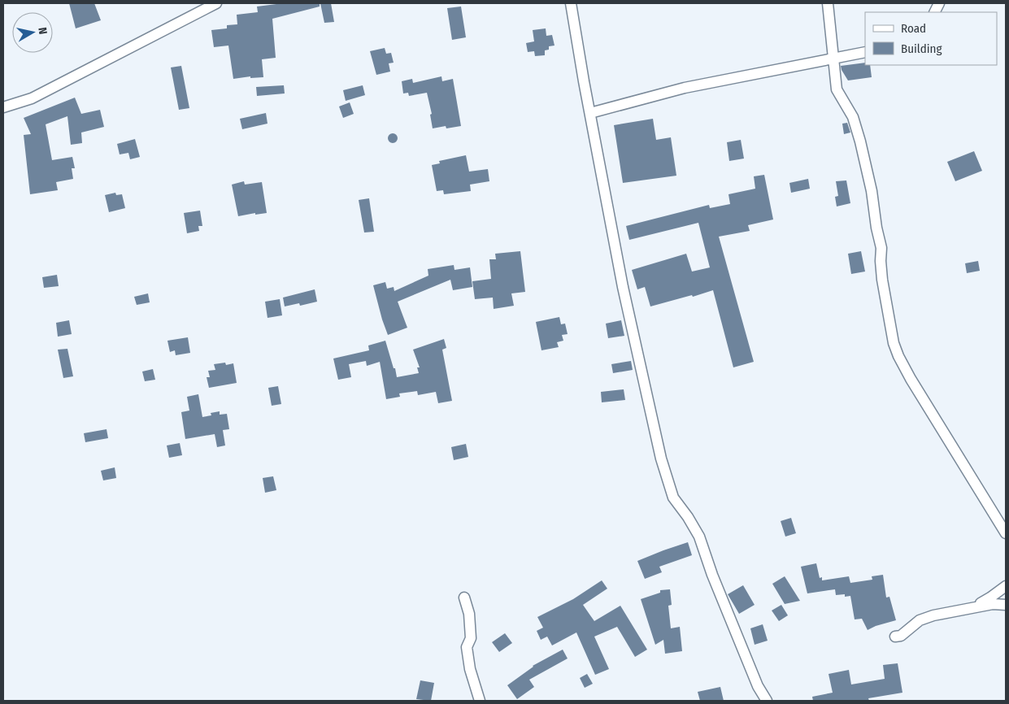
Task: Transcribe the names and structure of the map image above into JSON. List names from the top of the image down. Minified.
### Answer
{"legend":["Road","Building"],"north":"right"}
